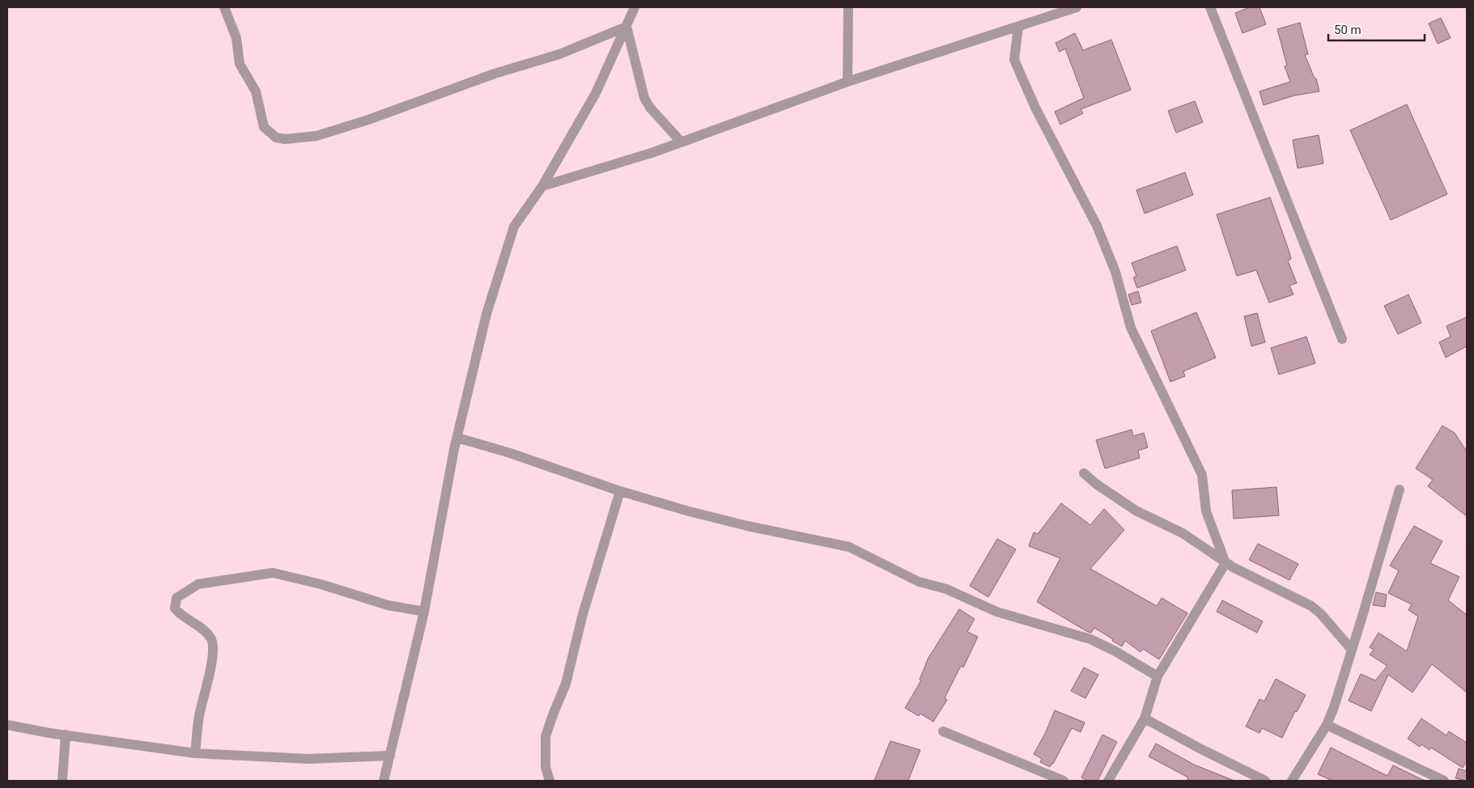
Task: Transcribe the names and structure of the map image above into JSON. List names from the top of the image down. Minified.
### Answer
{"scale_bar":"50 m"}
